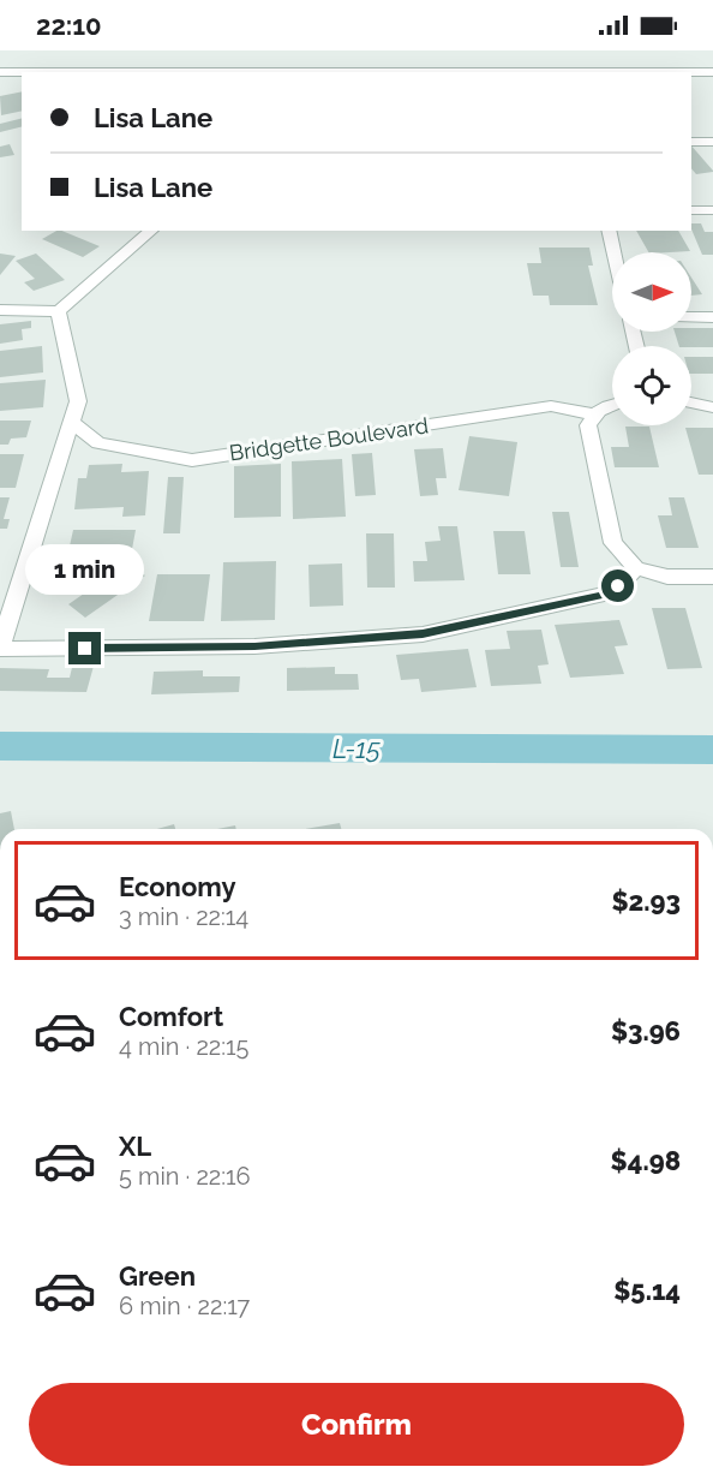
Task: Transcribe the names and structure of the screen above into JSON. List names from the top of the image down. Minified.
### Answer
{"streets":{"street":["Bridgette Boulevard"]},"water":["L-15"],"north":"right","page":{"status":"22:10","banner":["Lisa Lane","Lisa Lane"],"bubble":"1 min","list":[{"name":"Economy","note":"3 min · 22:14","value":"$2.93"},{"name":"Comfort","note":"4 min · 22:15","value":"$3.96"},{"name":"XL","note":"5 min · 22:16","value":"$4.98"},{"name":"Green","note":"6 min · 22:17","value":"$5.14"}],"buttons":"Confirm"}}
